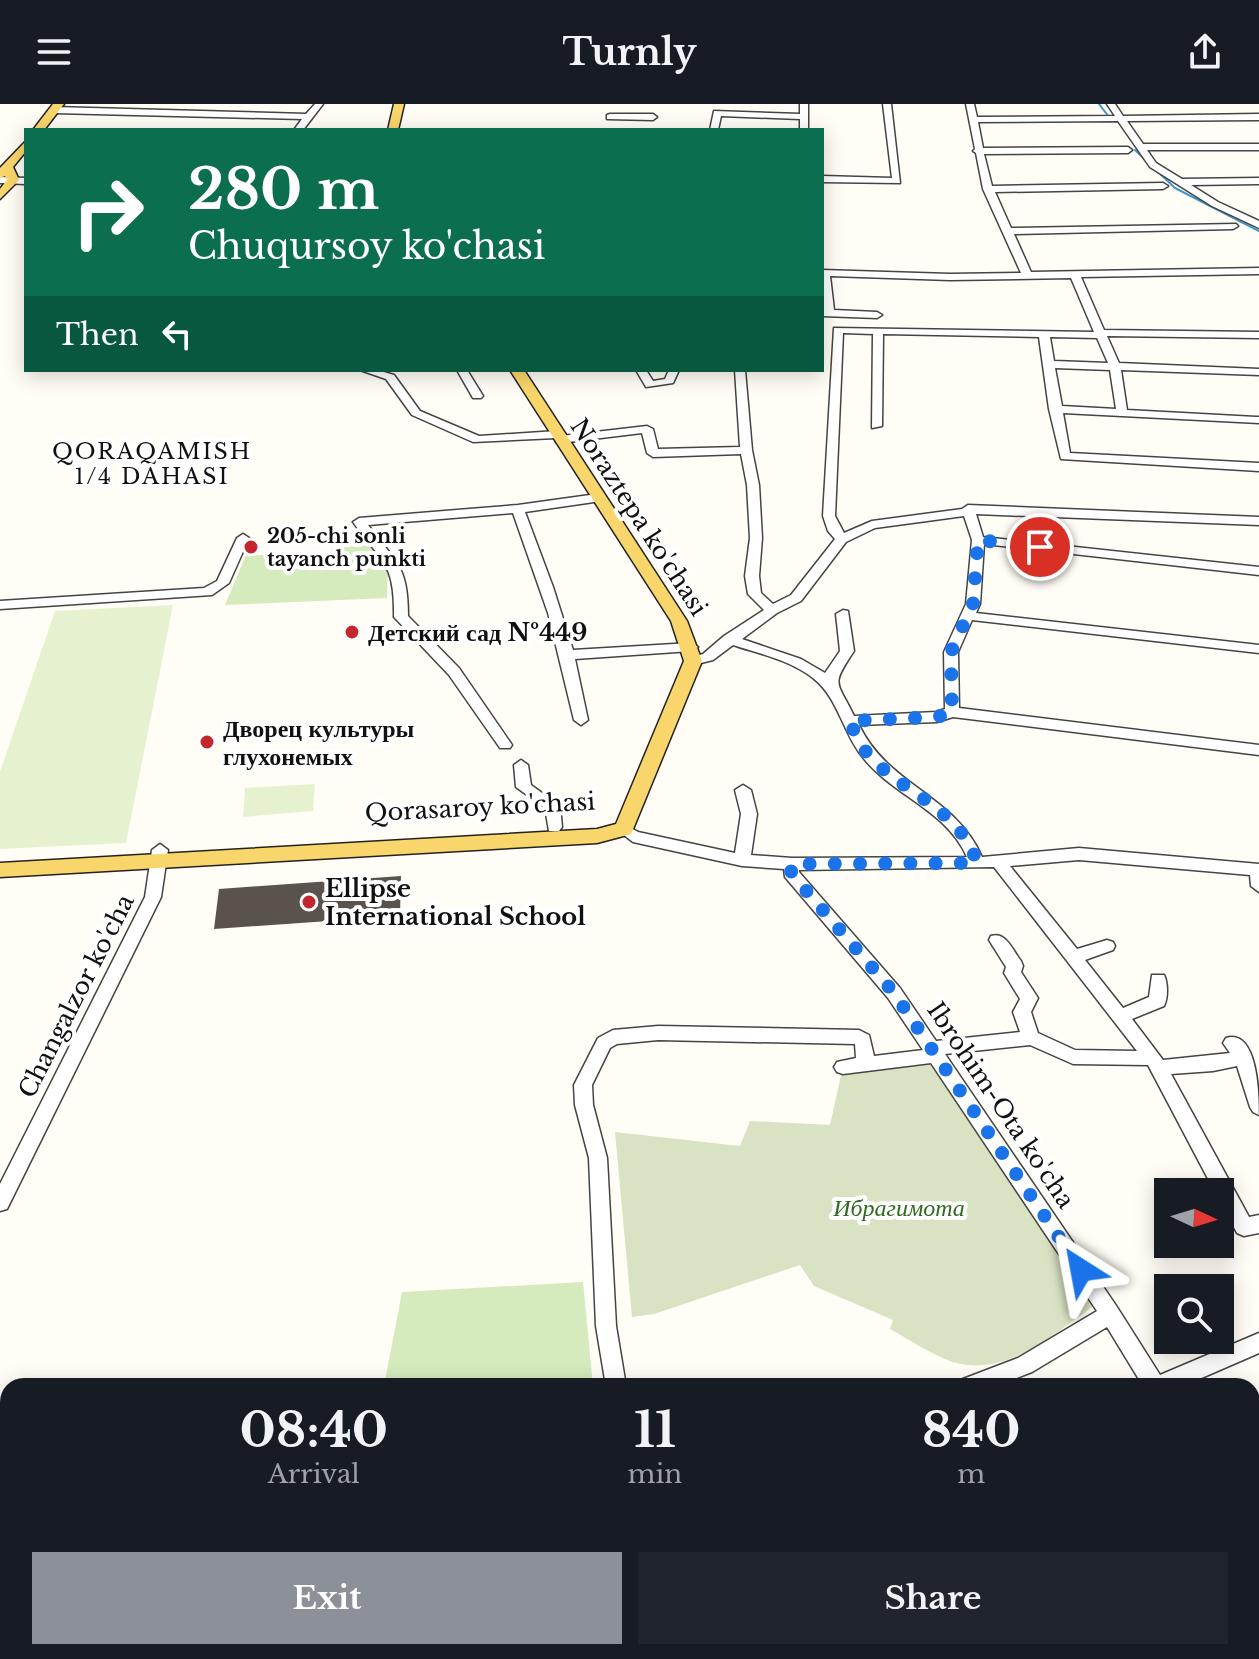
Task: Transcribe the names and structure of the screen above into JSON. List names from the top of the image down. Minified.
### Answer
{"streets":{"main road":["Noraztepa ko'chasi","Qorasaroy ko'chasi"],"street":["Changalzor ko'cha","Ibrohim-Ota ko'cha"]},"crossings":[["Qorasaroy ko'chasi","Changalzor ko'cha"]],"districts":["QORAQAMISH 1/4 DAHASI"],"parks":["Ибрагимота"],"places":["205-chi sonli tayanch punkti","Детский сад №449","Дворец культуры глухонемых","Ellipse International School"],"north":"right","page":{"header":"Turnly","turn":["280 m","Chuqursoy ko'chasi"],"then":"Then","eta":["08:40","Arrival","11","min","840","m"],"buttons":["Exit","Share"]}}
